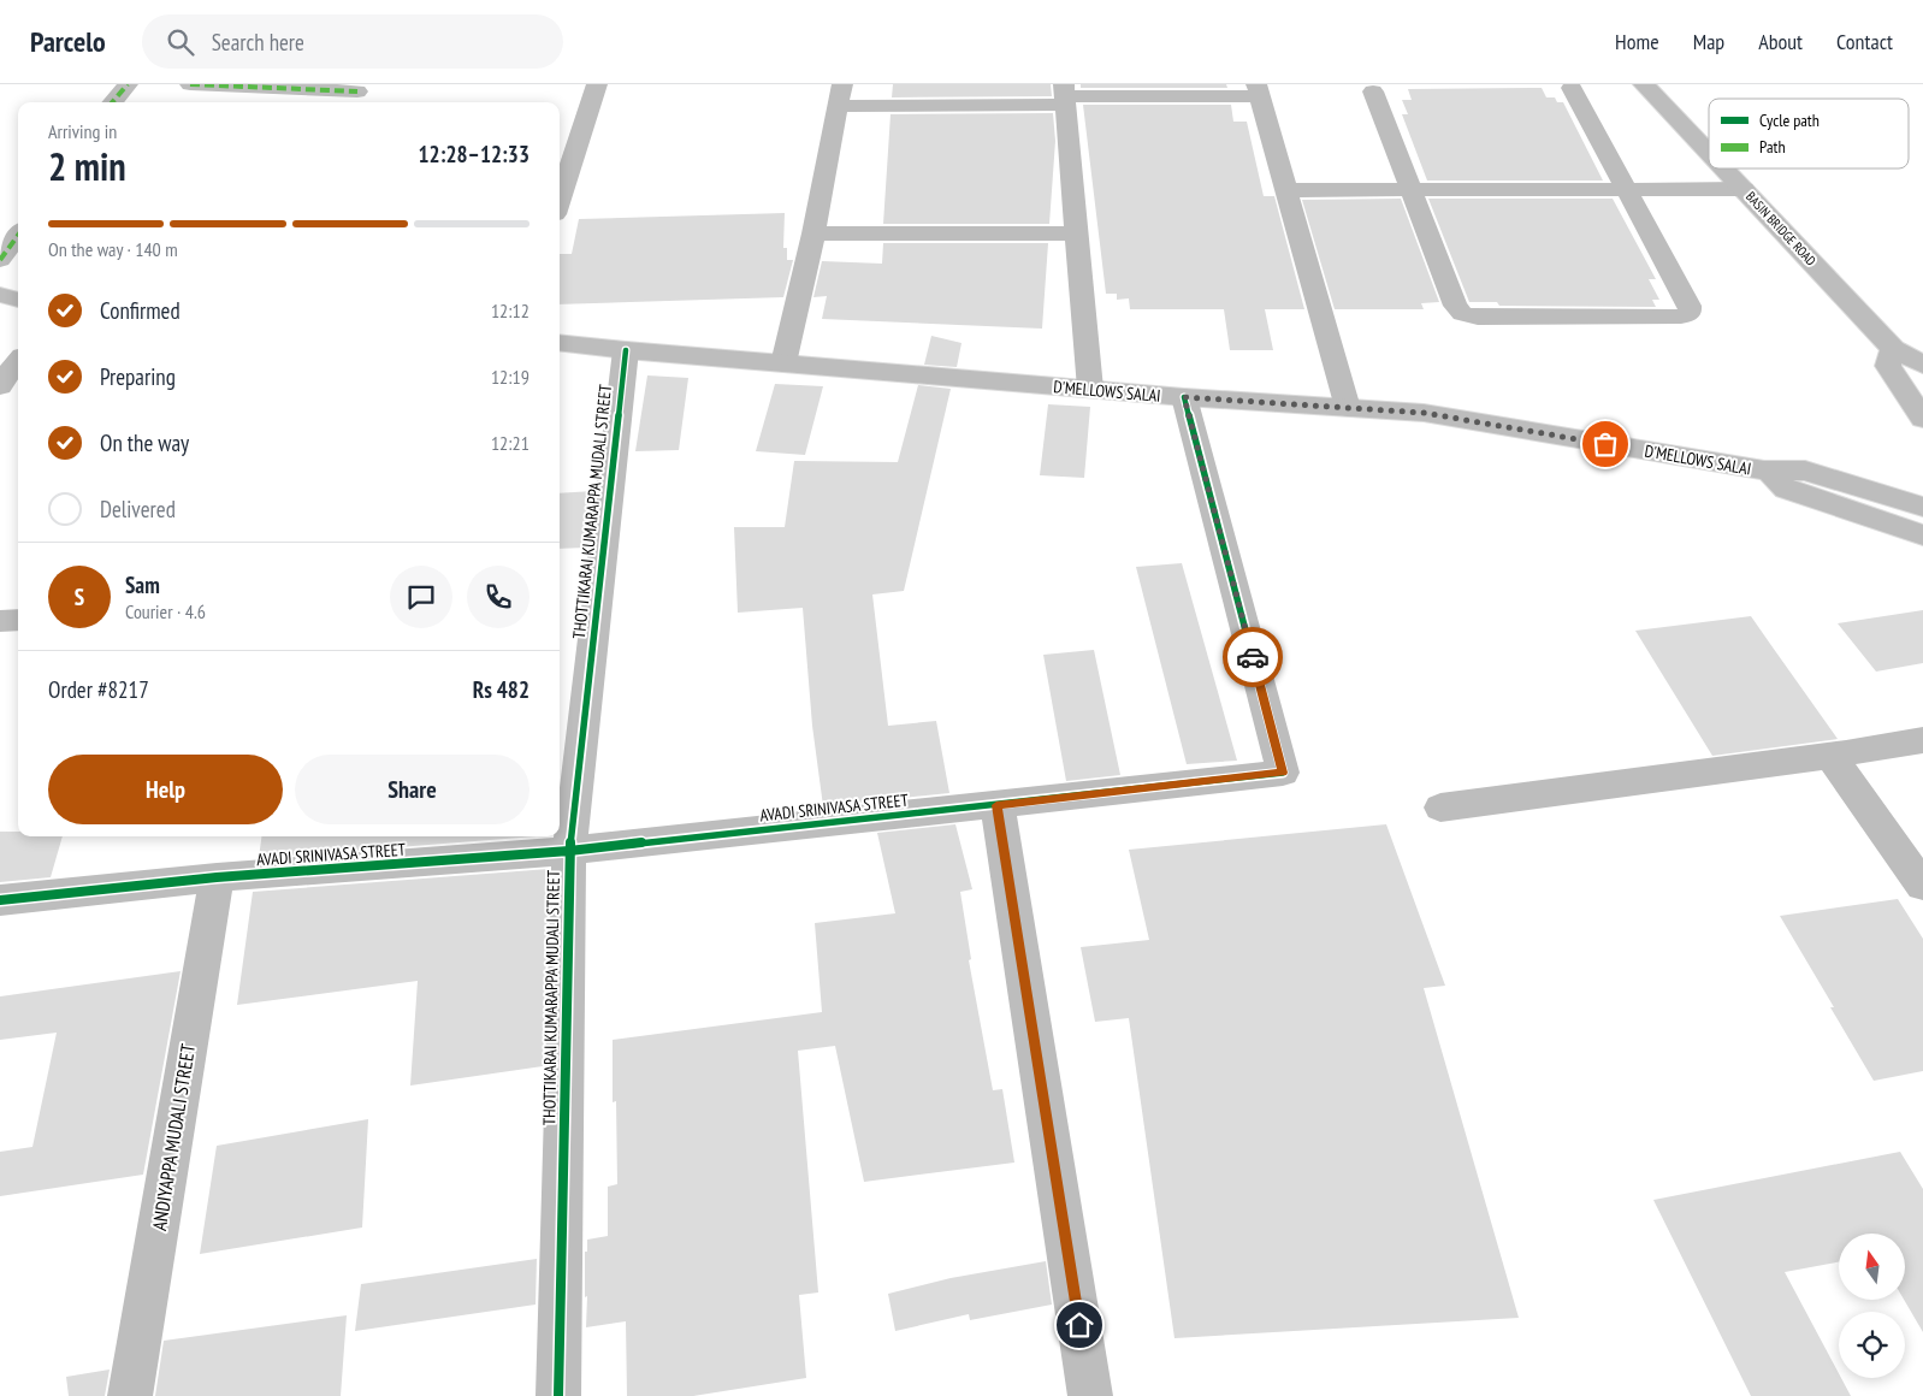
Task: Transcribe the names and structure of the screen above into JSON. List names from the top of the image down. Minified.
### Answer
{"streets":{"street":["BASIN BRIDGE ROAD","D'MELLOWS SALAI","THOTTIKARAI KUMARAPPA MUDALI STREET","AVADI SRINIVASA STREET","ANDIYAPPA MUDALI STREET"]},"crossings":[["D'MELLOWS SALAI","THOTTIKARAI KUMARAPPA MUDALI STREET"],["D'MELLOWS SALAI","AVADI SRINIVASA STREET"],["THOTTIKARAI KUMARAPPA MUDALI STREET","AVADI SRINIVASA STREET"],["AVADI SRINIVASA STREET","ANDIYAPPA MUDALI STREET"]],"legend":["Cycle path","Path"],"north":"top","page":{"header":"Parcelo","search":"Search here","nav":["Home","Map","About","Contact"],"heading":["2 min","Arriving in","12:28–12:33"],"panel":["Sam","Courier · 4.6","Order #8217","Rs 482"],"bar":"On the way · 140 m","list":[["Confirmed","12:12"],["Preparing","12:19"],["On the way","12:21"],"Delivered"],"round":"S","buttons":["Help","Share"]}}
